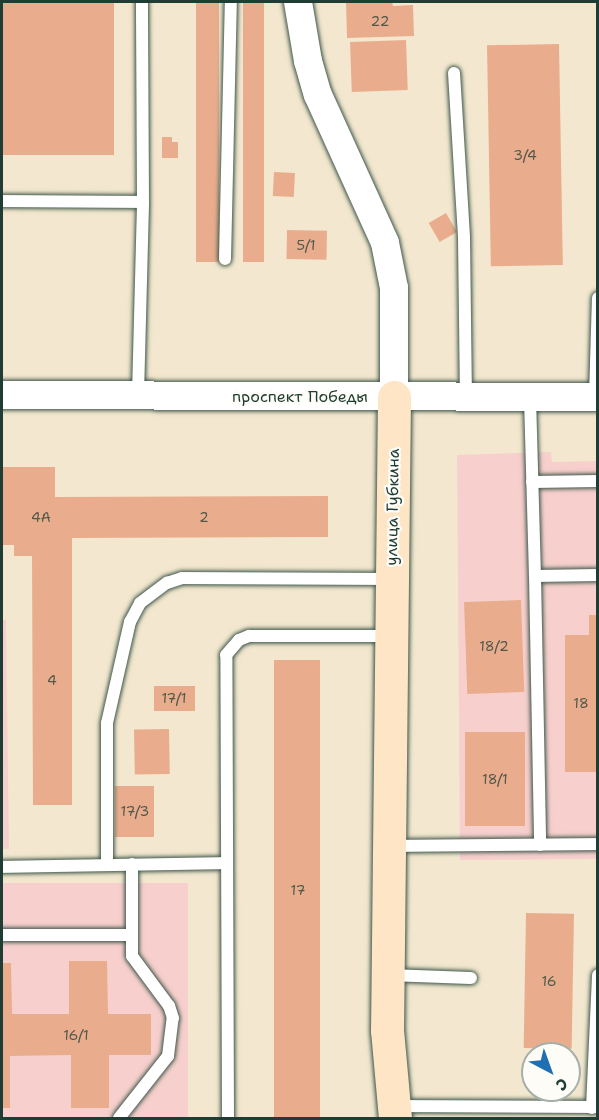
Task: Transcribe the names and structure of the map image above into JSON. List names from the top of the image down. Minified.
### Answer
{"streets":{"main road":["улица Губкина"],"street":["проспект Победы"]},"crossings":[["проспект Победы","улица Губкина"]],"house_numbers":["22","3/4","5/1","4А","2","18/2","4","17/1","18","18/1","17/3","17","16","16/1"],"north":"bottom right"}
